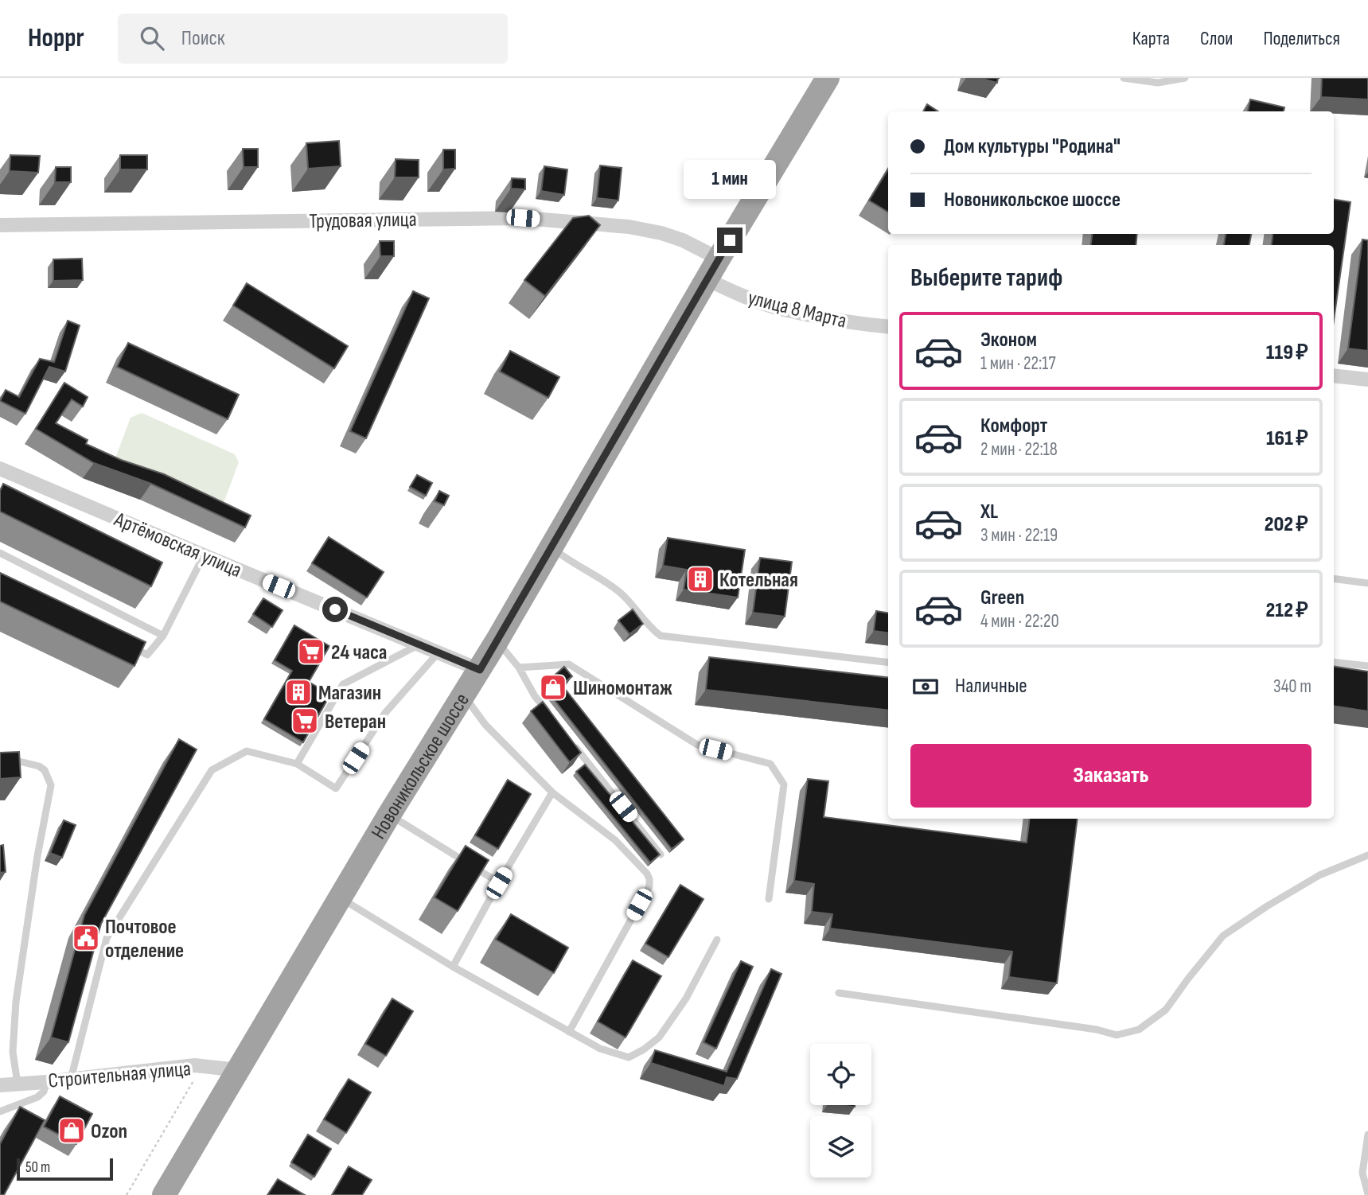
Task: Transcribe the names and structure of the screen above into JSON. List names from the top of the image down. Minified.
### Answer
{"streets":{"highway":["Новоникольское шоссе"],"street":["Трудовая улица","улица 8 Марта","Артёмовская улица","Строительная улица"]},"crossings":[["Трудовая улица","Новоникольское шоссе"],["улица 8 Марта","Новоникольское шоссе"],["Артёмовская улица","Новоникольское шоссе"],["Новоникольское шоссе","Строительная улица"]],"places":{"building":["Котельная","Магазин"],"supermarket":["24 часа","Ветеран"],"shop":["Шиномонтаж","Ozon"],"public building":["Почтовое отделение"]},"scale_bar":"50 m","page":{"header":"Hoppr","search":"Поиск","nav":["Карта","Слои","Поделиться"],"banner":["Дом культуры \"Родина\"","Новоникольское шоссе"],"bubble":"1 мин","heading":"Выберите тариф","list":[{"name":"Эконом","note":"1 мин · 22:17","value":"119 ₽"},{"name":"Комфорт","note":"2 мин · 22:18","value":"161 ₽"},{"name":"XL","note":"3 мин · 22:19","value":"202 ₽"},{"name":"Green","note":"4 мин · 22:20","value":"212 ₽"}],"pay":["Наличные","340 m"],"buttons":"Заказать","scale":"50 m"}}
